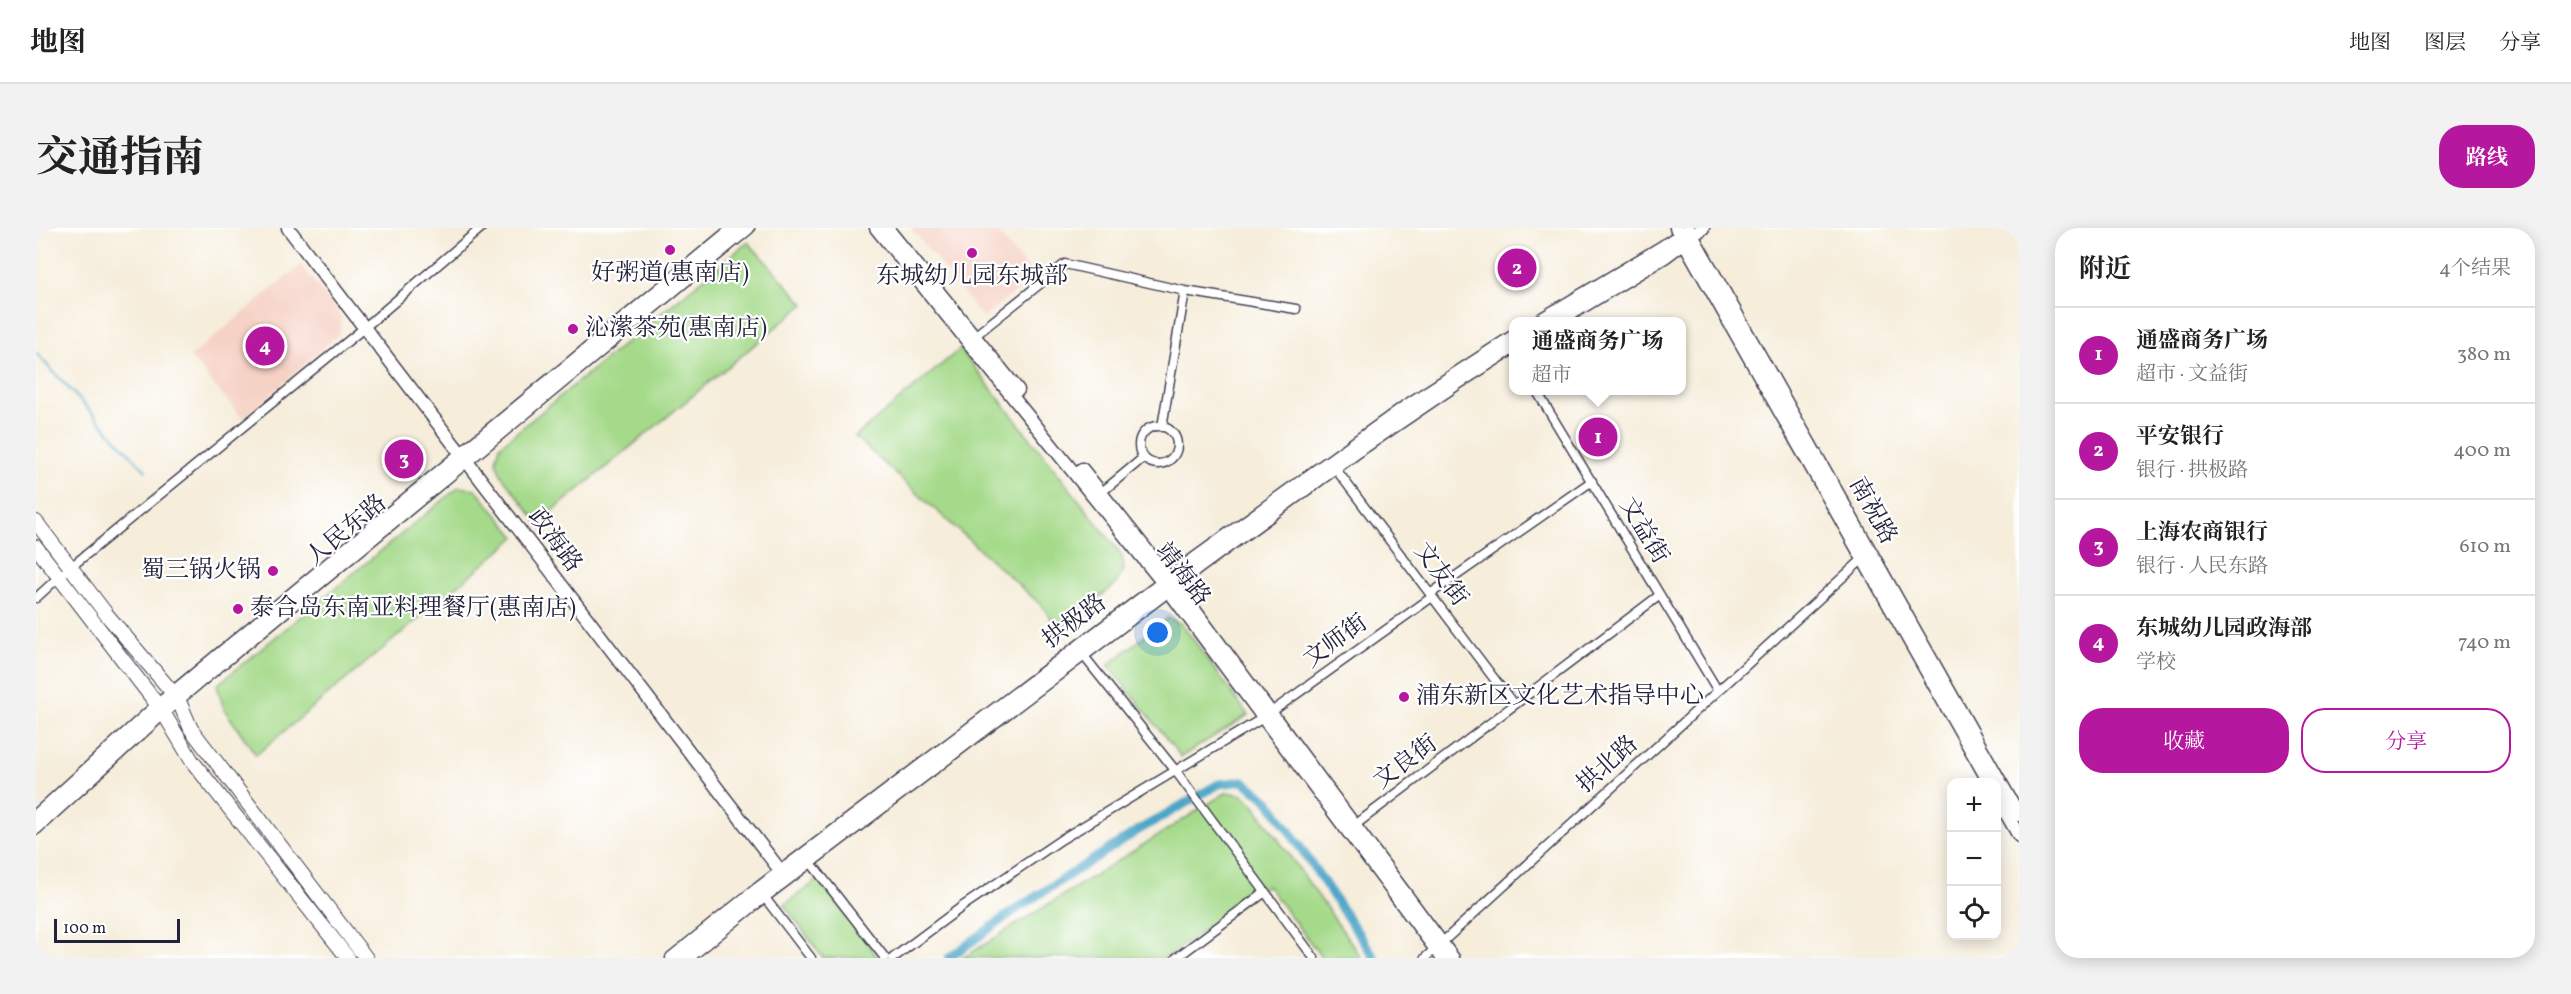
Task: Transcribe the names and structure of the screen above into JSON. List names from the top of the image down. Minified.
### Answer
{"streets":{"main road":["南祝路","人民东路","政海路","靖海路","拱极路"],"street":["文益街","文友街","文师街","文良街","拱北路"]},"crossings":[["南祝路","拱北路"],["人民东路","政海路"],["文益街","文师街"],["文益街","文良街"],["文益街","拱北路"],["政海路","拱极路"],["靖海路","拱极路"],["靖海路","文师街"],["靖海路","文良街"],["靖海路","拱北路"],["文友街","拱极路"],["文友街","文师街"],["文友街","文良街"]],"places":["好粥道(惠南店)","东城幼儿园东城部","沁潆茶苑(惠南店)","蜀三锅火锅","泰合岛东南亚料理餐厅(惠南店)","浦东新区文化艺术指导中心"],"scale_bar":"100 m","page":{"header":"地图","nav":["地图","图层","分享"],"title":"交通指南","buttons":["路线",["收藏","分享"]],"heading":["附近","4个结果"],"pins":["2","4","1","3"],"list":[{"mark":"1","name":"通盛商务广场","note":"超市 · 文益街","value":"380 m"},{"mark":"2","name":"平安银行","note":"银行 · 拱极路","value":"400 m"},{"mark":"3","name":"上海农商银行","note":"银行 · 人民东路","value":"610 m"},{"mark":"4","name":"东城幼儿园政海部","note":"学校","value":"740 m"}],"popup":["通盛商务广场","超市"],"map_buttons":["+","−"],"scale":"100 m"}}
